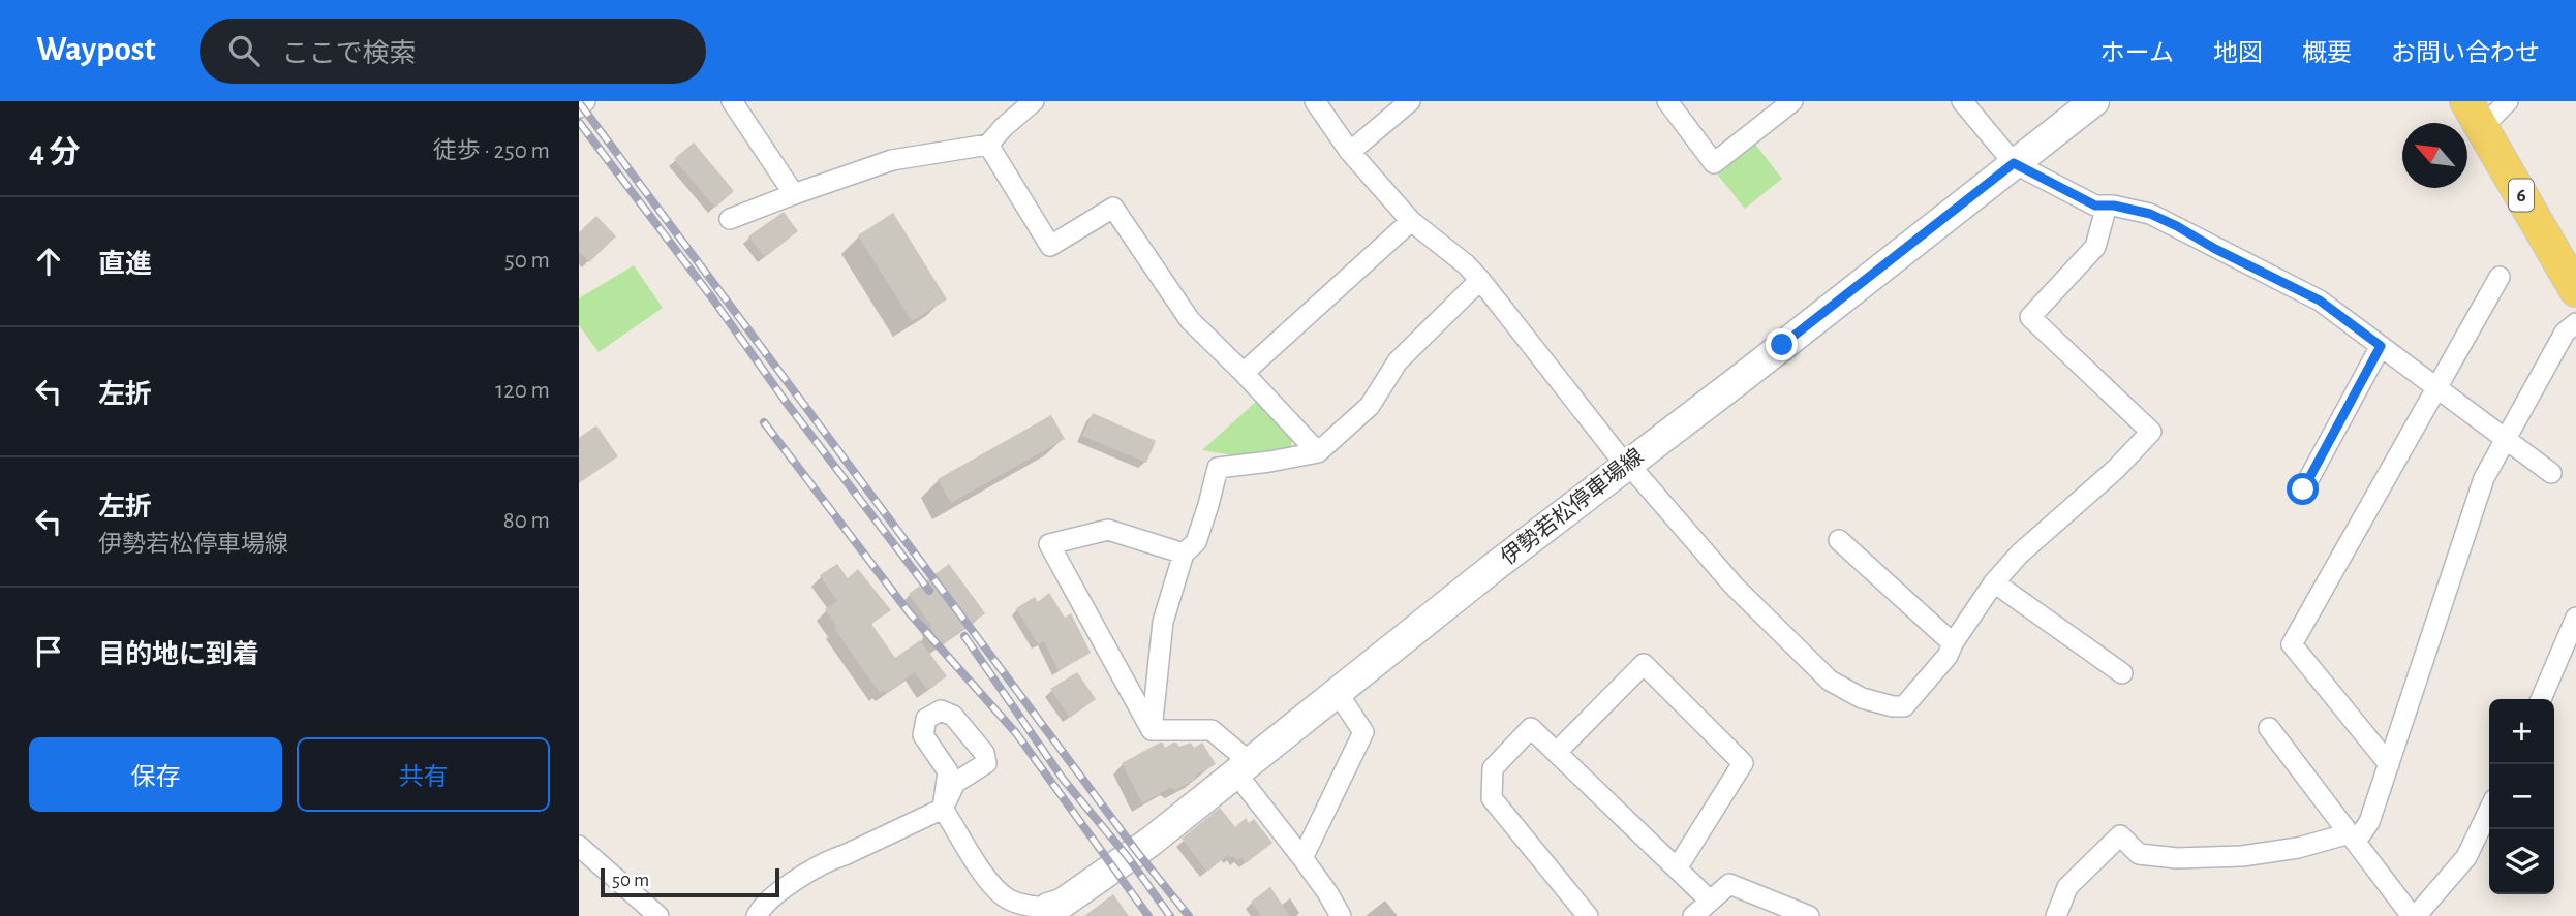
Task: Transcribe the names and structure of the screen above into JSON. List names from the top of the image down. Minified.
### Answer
{"streets":{"main road":["6","伊勢若松停車場線"]},"scale_bar":"50 m","north":"top left","page":{"header":"Waypost","search":"ここで検索","nav":["ホーム","地図","概要","お問い合わせ"],"heading":["4 分","徒歩 · 250 m"],"list":[["直進","50 m"],["左折","120 m"],["左折","伊勢若松停車場線","80 m"],"目的地に到着"],"map_buttons":["+","−"],"buttons":["保存","共有"],"scale":"50 m"}}
